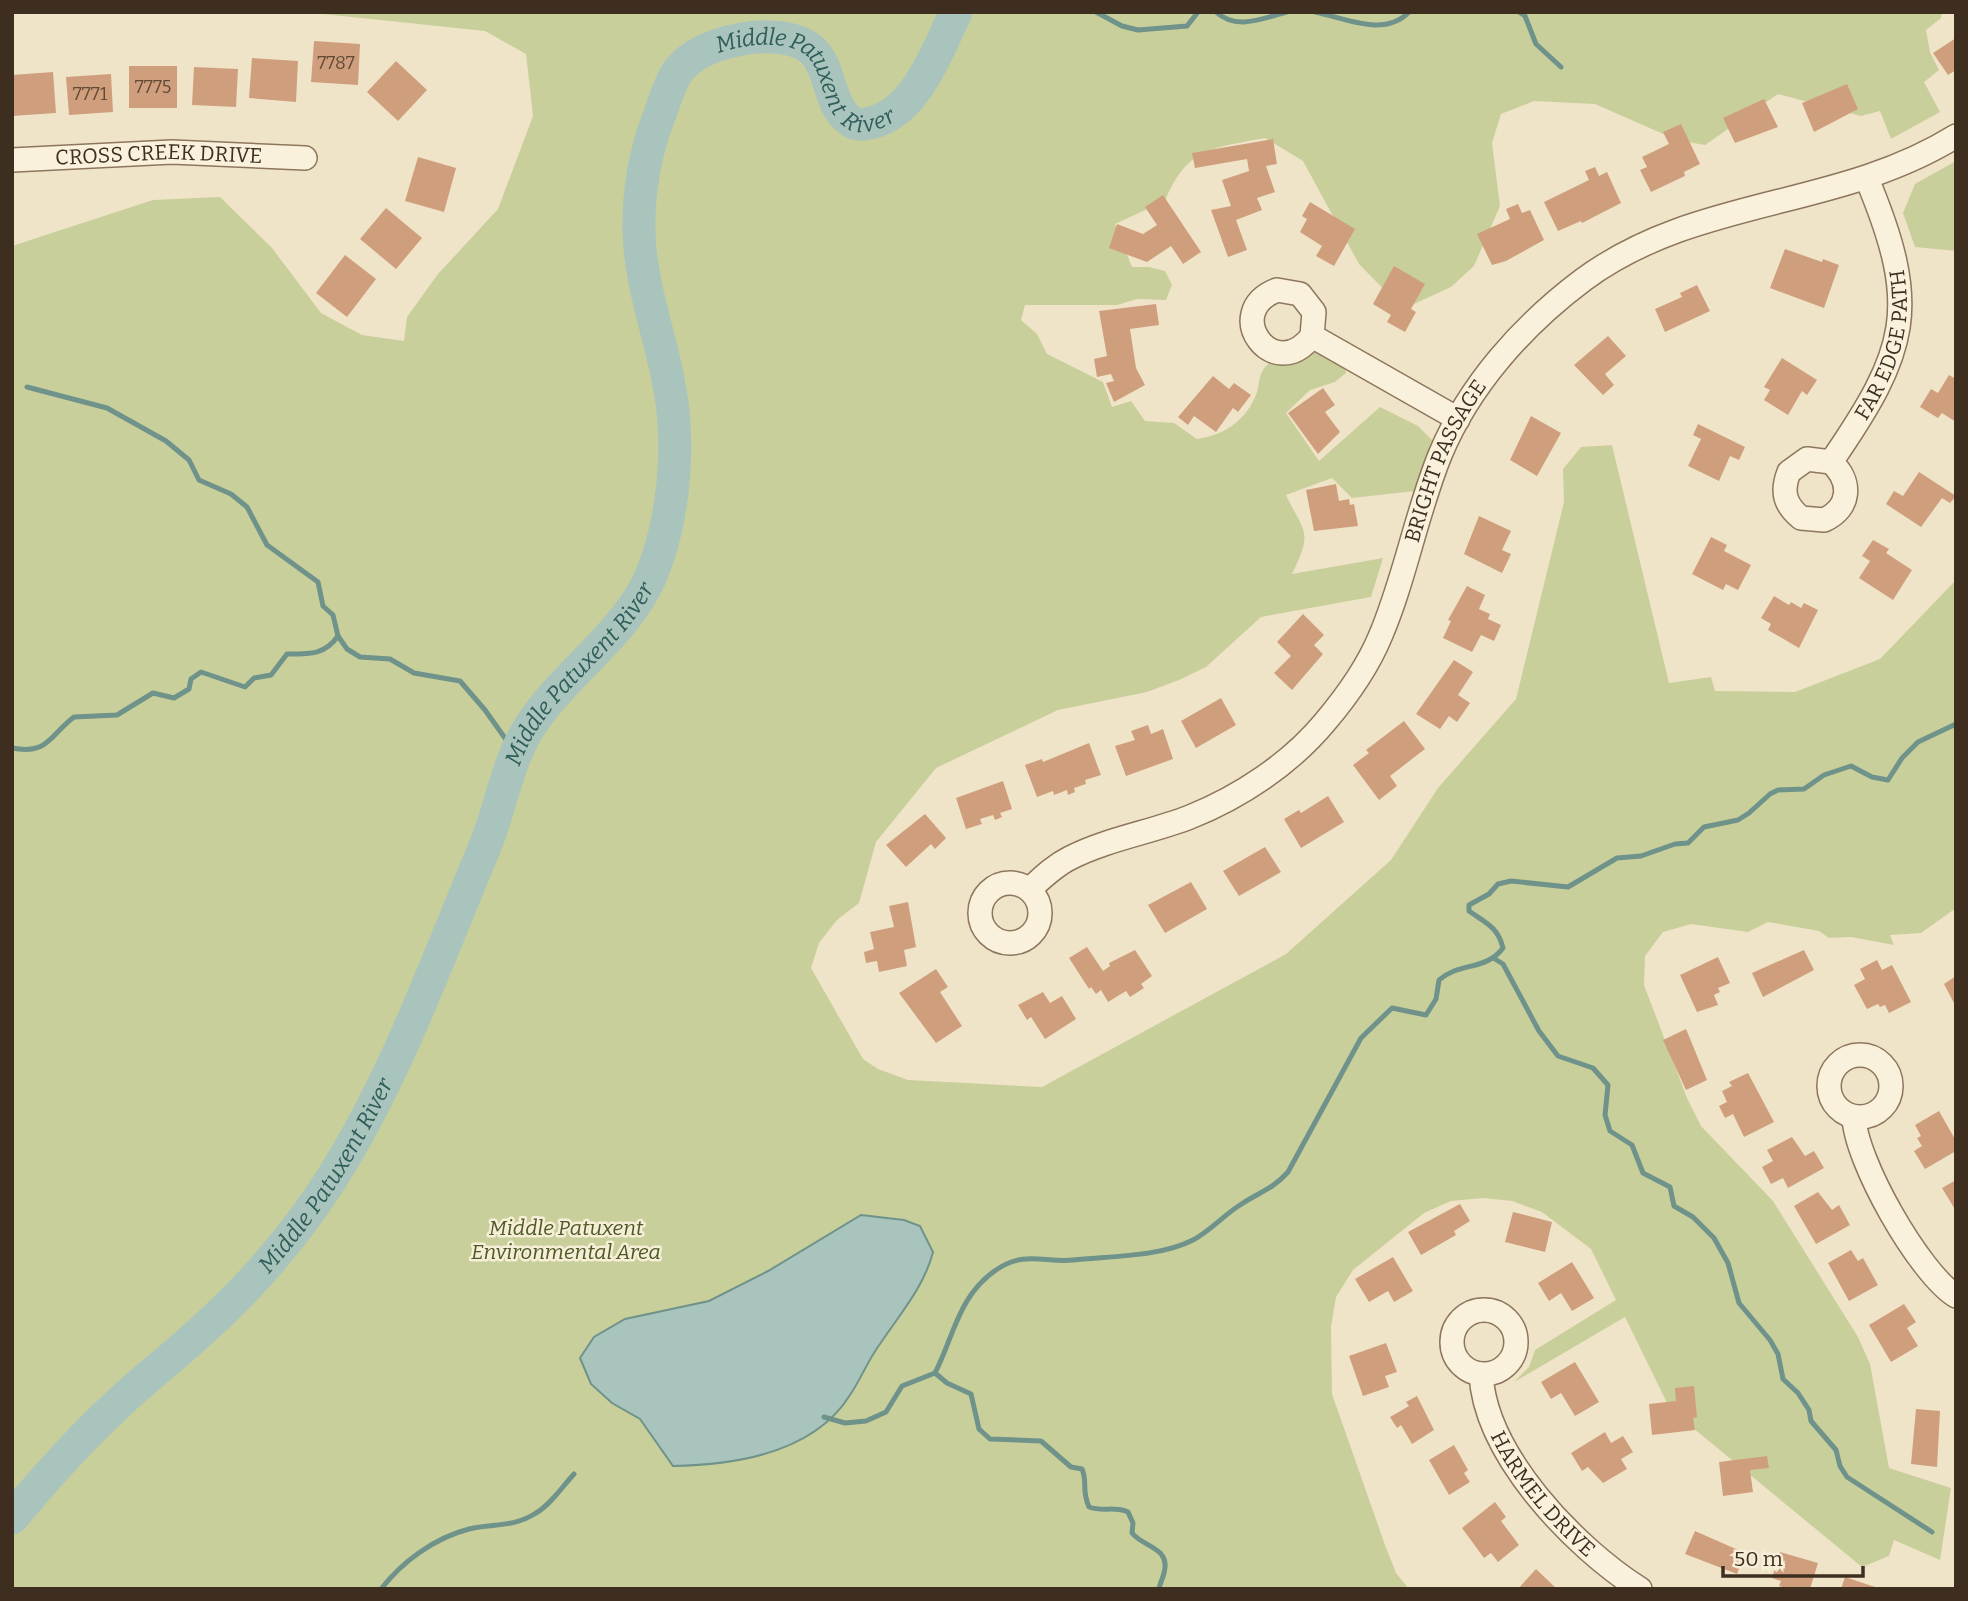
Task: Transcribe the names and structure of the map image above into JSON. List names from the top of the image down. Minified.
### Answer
{"streets":{"street":["CROSS CREEK DRIVE","FAR EDGE PATH","BRIGHT PASSAGE","HARMEL DRIVE"]},"crossings":[["FAR EDGE PATH","BRIGHT PASSAGE"]],"water":["Middle Patuxent River"],"parks":["Middle Patuxent Environmental Area"],"house_numbers":["7787","7775","7771"],"scale_bar":"50 m"}
